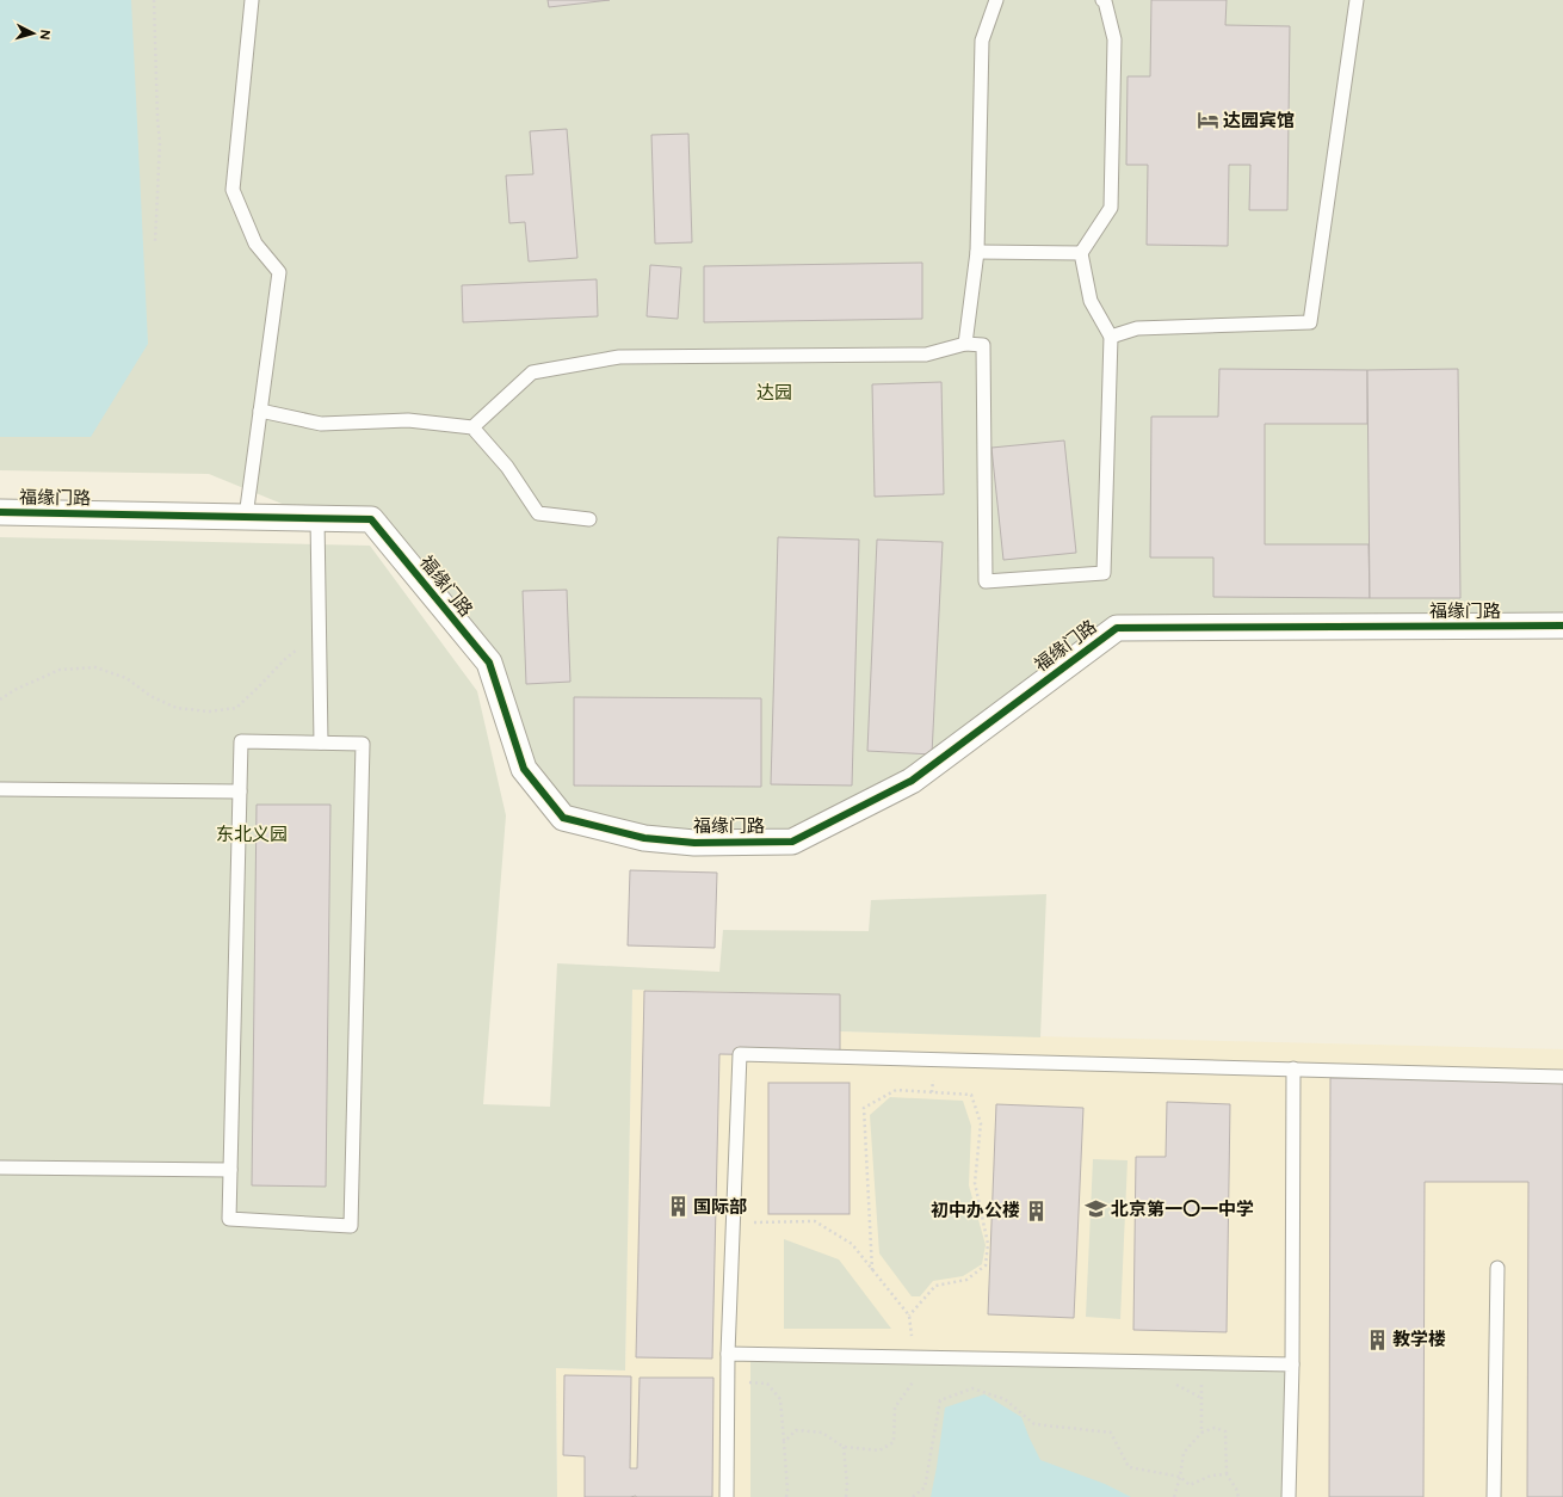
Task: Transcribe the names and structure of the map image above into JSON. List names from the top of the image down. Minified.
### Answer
{"streets":{"street":["福缘门路"]},"parks":["达园","东北义园"],"places":{"hotel":["达园宾馆"],"building":["国际部","初中办公楼","教学楼"],"school or university":["北京第一〇一中学"]},"north":"right"}
